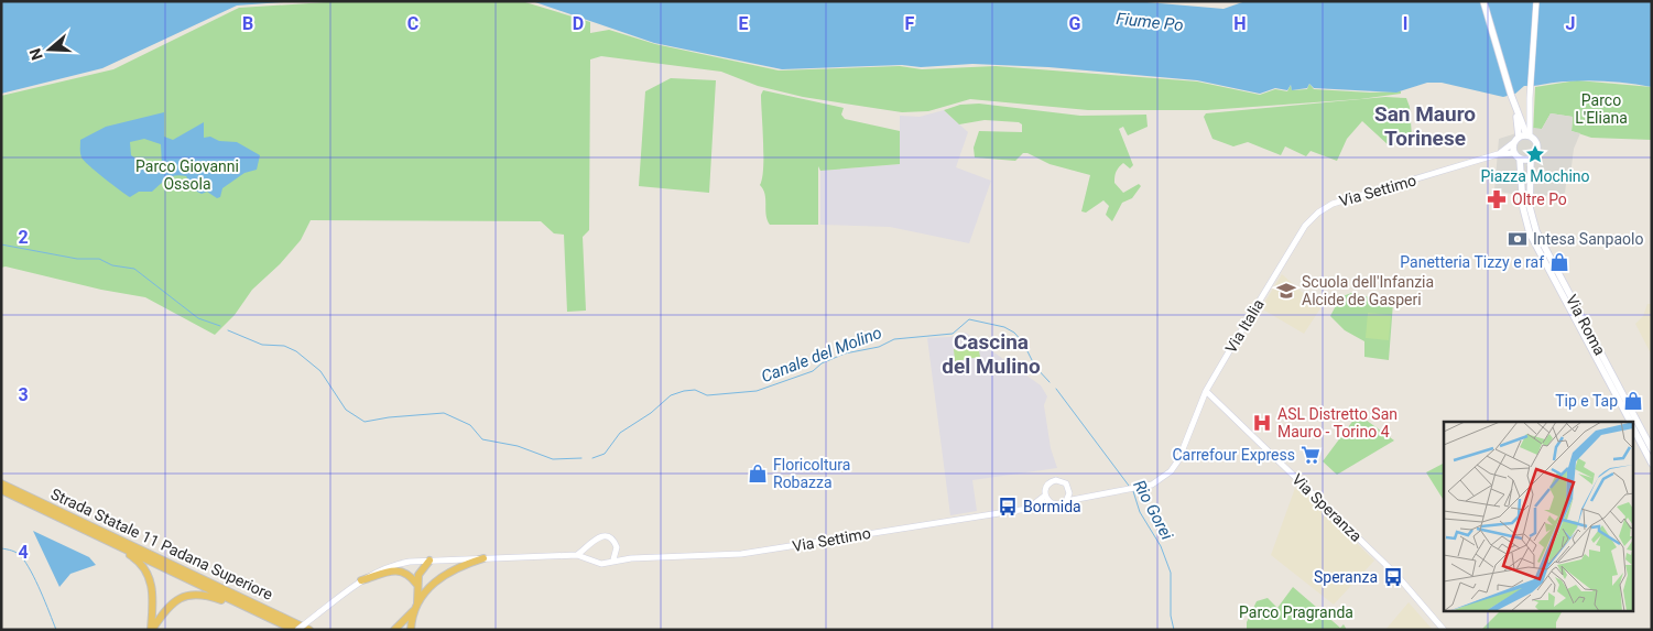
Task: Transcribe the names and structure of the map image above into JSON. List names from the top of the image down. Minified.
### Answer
{"streets":{"highway":["Strada Statale 11 Padana Superiore"],"main road":["Via Roma"],"street":["Via Settimo","Via Italia","Via Speranza"]},"crossings":[["Via Settimo","Via Italia"],["Via Italia","Via Speranza"]],"districts":["San Mauro Torinese","Cascina del Mulino"],"water":["Fiume Po","Canale del Molino","Rio Gorei"],"parks":["Parco L'Eliana","Parco Giovanni Ossola","Parco Pragranda"],"places":{"place":["Piazza Mochino"],"pharmacy":["Oltre Po"],"bank":["Intesa Sanpaolo"],"shop":["Panetteria Tizzy e raf","Tip e Tap","Floricoltura Robazza"],"school or university":["Scuola dell'Infanzia Alcide de Gasperi"],"hospital":["ASL Distretto San Mauro - Torino 4"],"supermarket":["Carrefour Express"],"bus stop":["Bormida","Speranza"]},"north":"left","grid":{"columns":["B","C","D","E","F","G","H","I","J"],"rows":["2","3","4"]}}
